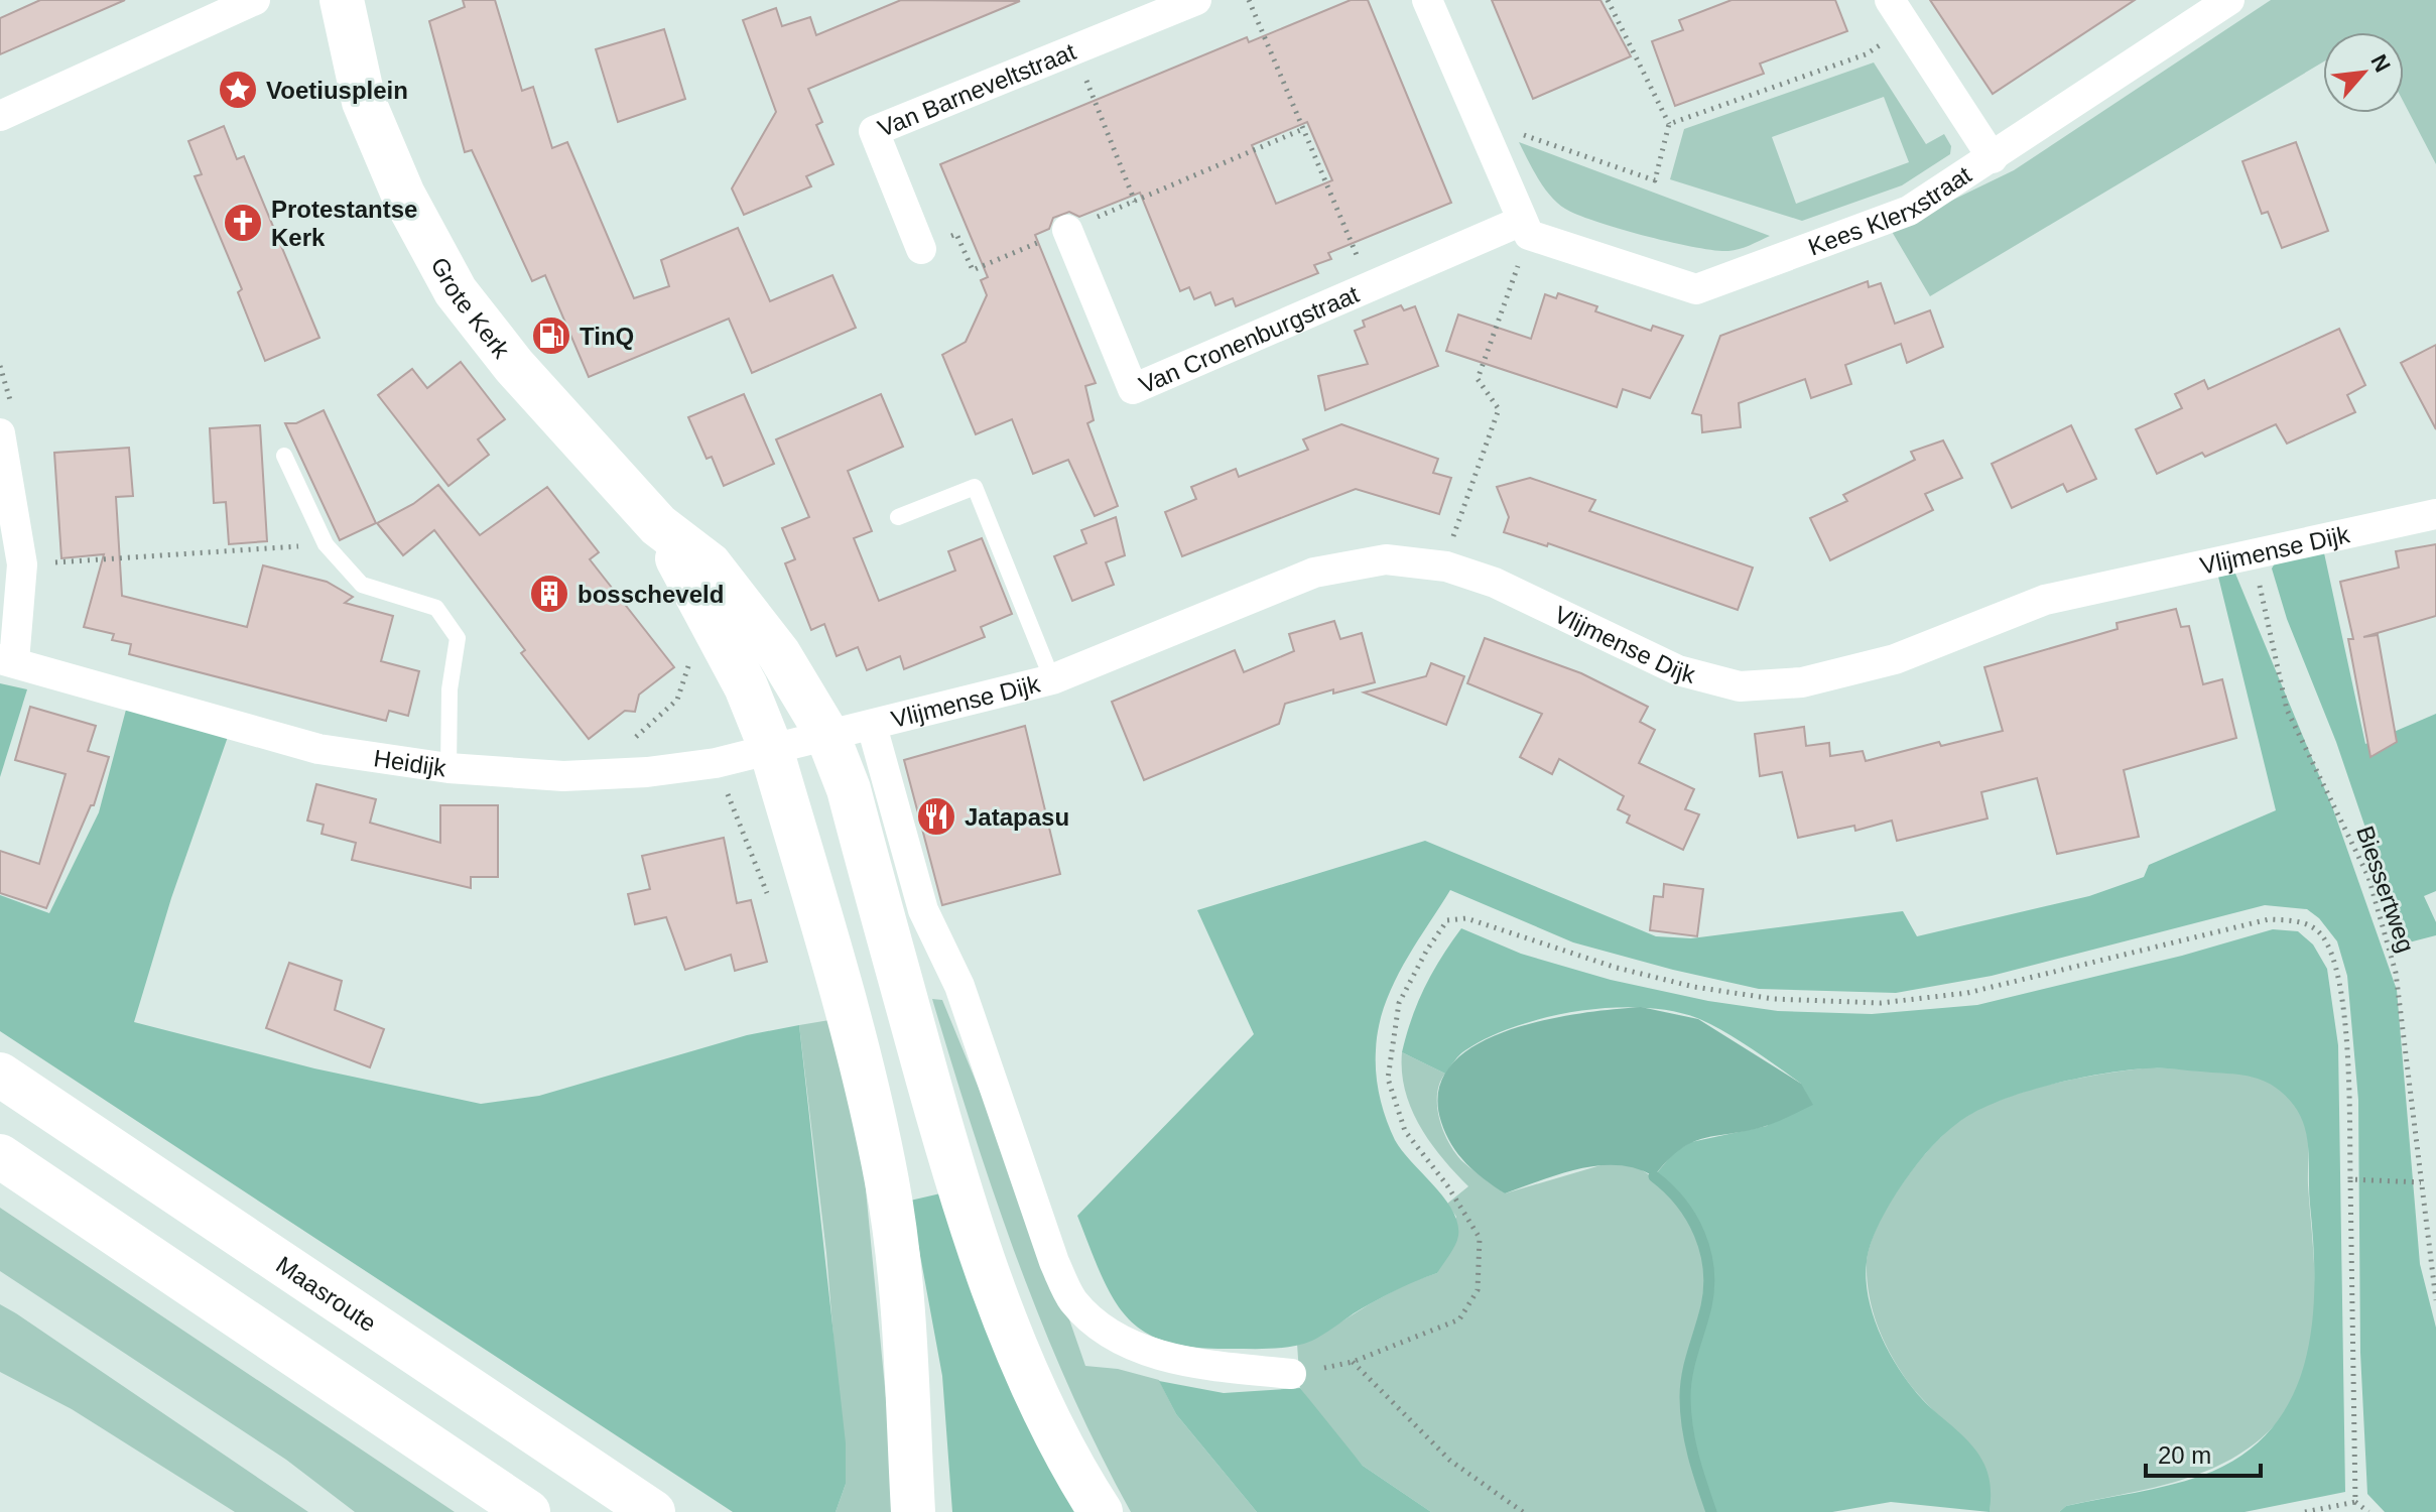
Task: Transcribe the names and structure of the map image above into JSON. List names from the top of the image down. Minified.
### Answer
{"streets":{"main road":["Grote Kerk","Maasroute"],"street":["Van Barneveltstraat","Kees Klerxstraat","Van Cronenburgstraat","Vlijmense Dijk","Heidijk"],"path":["Biessertweg"]},"crossings":[["Kees Klerxstraat","Van Cronenburgstraat"],["Grote Kerk","Vlijmense Dijk"],["Grote Kerk","Heidijk"],["Vlijmense Dijk","Heidijk"],["Vlijmense Dijk","Biessertweg"]],"places":{"place":["Voetiusplein"],"church":["Protestantse Kerk"],"fuel station":["TinQ"],"building":["bosscheveld"],"restaurant":["Jatapasu"]},"scale_bar":"20 m","north":"top right"}
